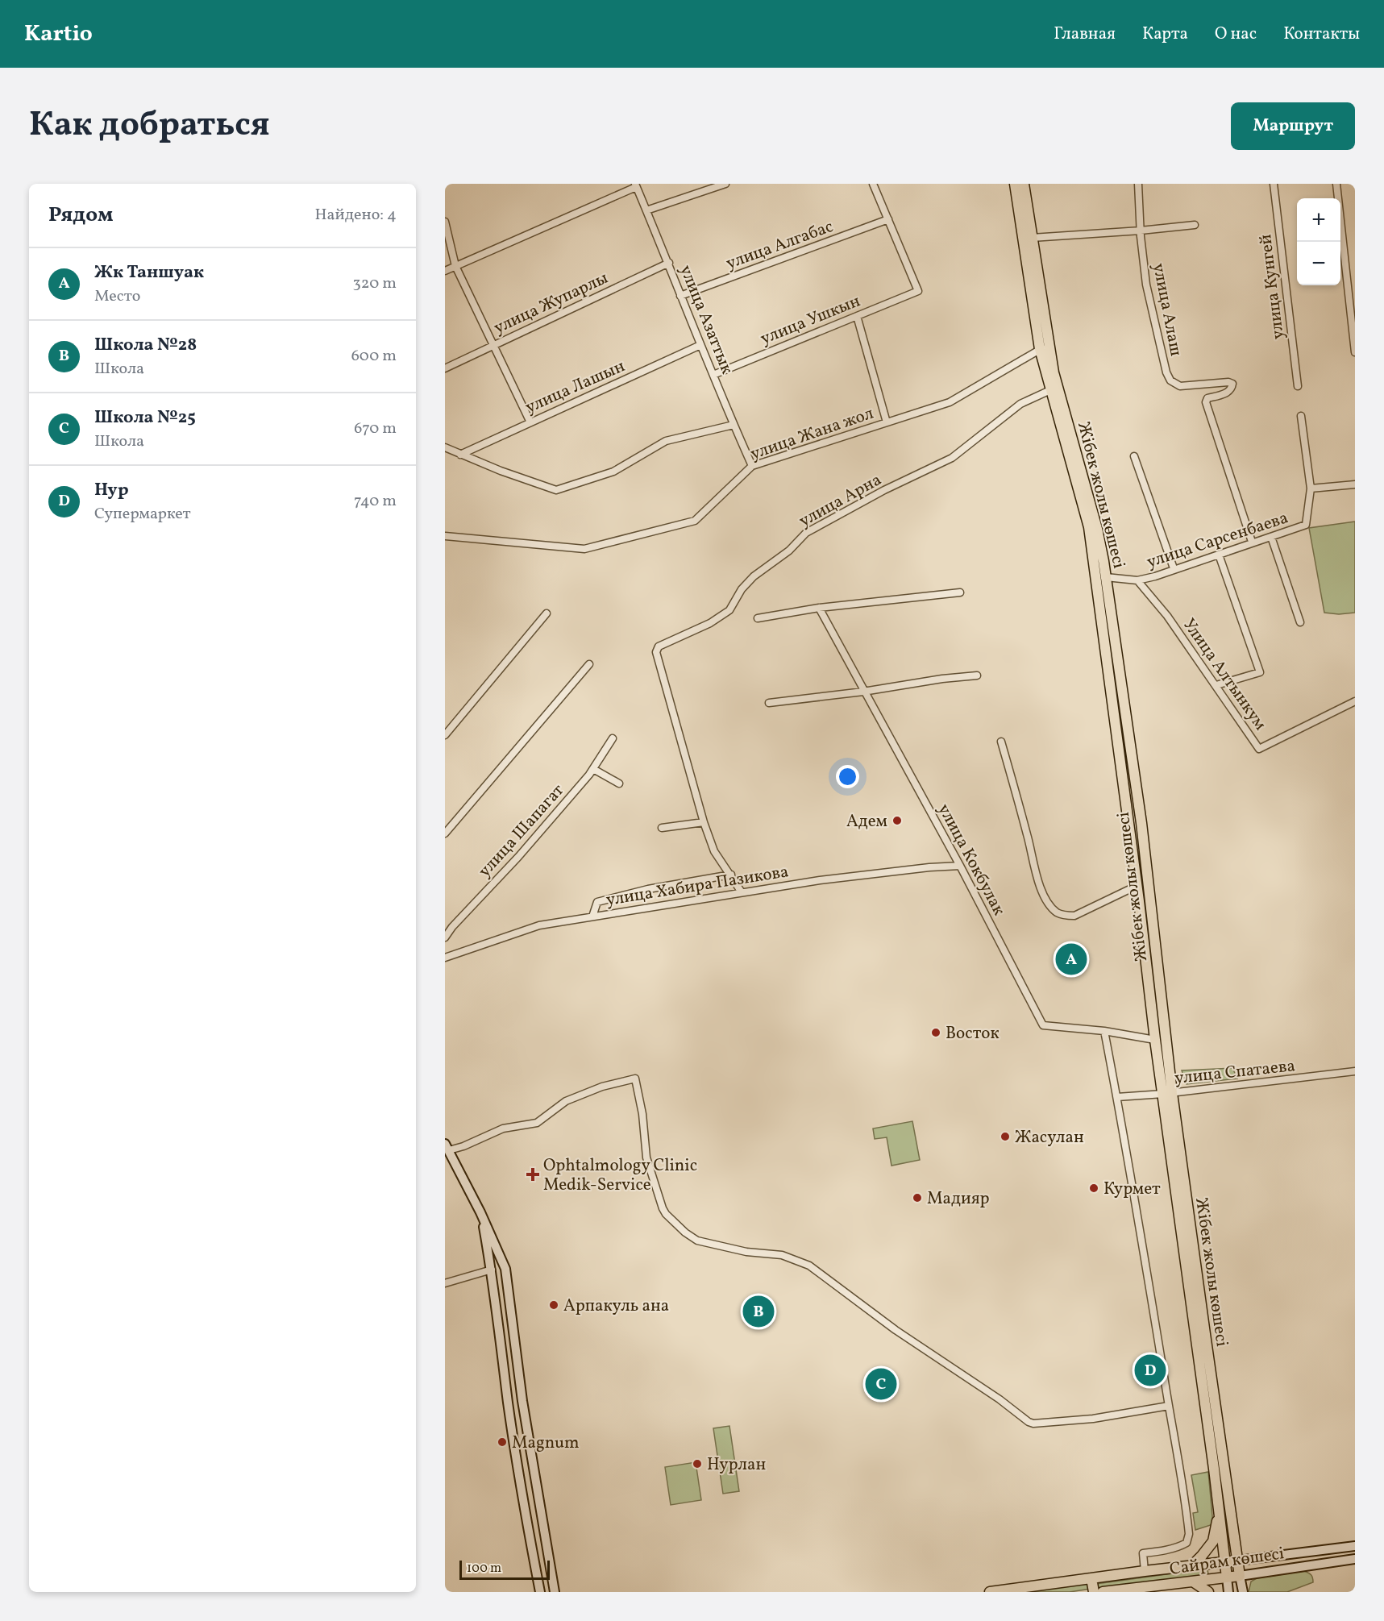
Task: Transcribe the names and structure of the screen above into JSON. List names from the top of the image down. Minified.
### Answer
{"streets":{"main road":["Жібек жолы көшесі","Сайрам көшесі"],"street":["улица Алгабас","улица Кунгей","улица Жупарлы","улица Алаш","улица Азаттык","улица Ушкын","улица Лашын","улица Жана жол","улица Арна","улица Сарсенбаева","Улица Алтынкум","улица Шапагат","улица Кокбулак","улица Хабира Пазикова","улица Спатаева"]},"crossings":[["улица Алгабас","улица Азаттык"],["улица Алгабас","улица Ушкын"],["улица Жупарлы","улица Азаттык"],["улица Алаш","улица Сарсенбаева"],["улица Азаттык","улица Ушкын"],["улица Азаттык","улица Лашын"],["улица Азаттык","улица Жана жол"],["улица Жана жол","Жібек жолы көшесі"],["Жібек жолы көшесі","улица Арна"],["Жібек жолы көшесі","улица Кокбулак"],["Жібек жолы көшесі","улица Спатаева"],["Жібек жолы көшесі","Сайрам көшесі"],["улица Арна","улица Хабира Пазикова"],["улица Сарсенбаева","Улица Алтынкум"],["улица Кокбулак","улица Хабира Пазикова"]],"places":{"other":["Адем","Восток","Жасулан","Курмет","Мадияр","Арпакуль ана","Magnum","Нурлан"],"health":["Ophtalmology Clinic Medik-Service"]},"scale_bar":"100 m","page":{"header":"Kartio","nav":["Главная","Карта","О нас","Контакты"],"title":"Как добраться","buttons":"Маршрут","heading":["Рядом","Найдено: 4"],"map_buttons":["+","−"],"list":[{"mark":"A","name":"Жк Таншуак","note":"Место","value":"320 m"},{"mark":"B","name":"Школа №28","note":"Школа","value":"600 m"},{"mark":"C","name":"Школа №25","note":"Школа","value":"670 m"},{"mark":"D","name":"Нур","note":"Супермаркет","value":"740 m"}],"pins":["A","B","D","C"],"scale":"100 m"}}
